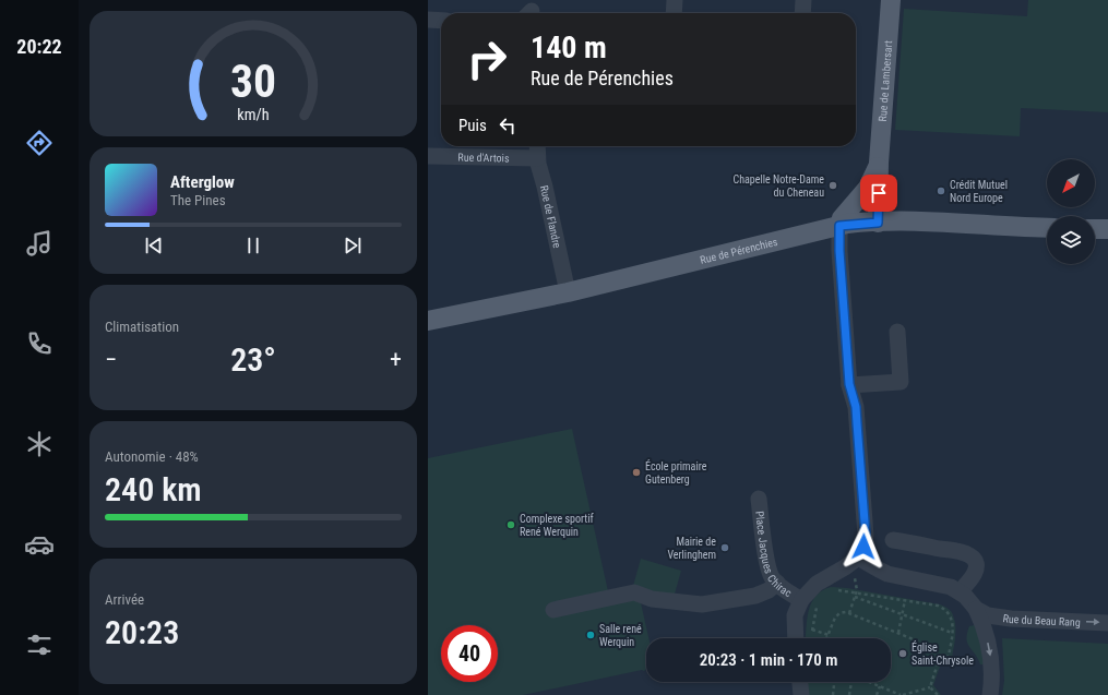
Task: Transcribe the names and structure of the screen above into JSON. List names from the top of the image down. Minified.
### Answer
{"streets":{"main road":["Rue de Lambersart","Rue de Pérenchies"],"street":["Rue d'Artois","Rue de Flandre","Place Jacques Chirac","Rue du Beau Rang"]},"crossings":[["Rue de Lambersart","Rue de Pérenchies"],["Rue d'Artois","Rue de Flandre"],["Rue de Flandre","Rue de Pérenchies"]],"one_way":["Rue du Beau Rang"],"places":["Chapelle Notre-Dame du Cheneau","Crédit Mutuel Nord Europe","École primaire Gutenberg","Complexe sportif René Werquin","Mairie de Verlinghem","Salle rené Werquin","Église Saint-Chrysole"],"north":"bottom left","page":{"tabs":"20:22","turn":["140 m","Rue de Pérenchies"],"then":"Puis","song":["Afterglow","The Pines"],"tile":["Climatisation",["Autonomie · 48%","240 km"],["Arrivée","20:23"]],"heat":["−","23°","+"],"limit":"40","trip":"20:23 · 1 min · 170 m","gauge":["30","km/h"]}}
